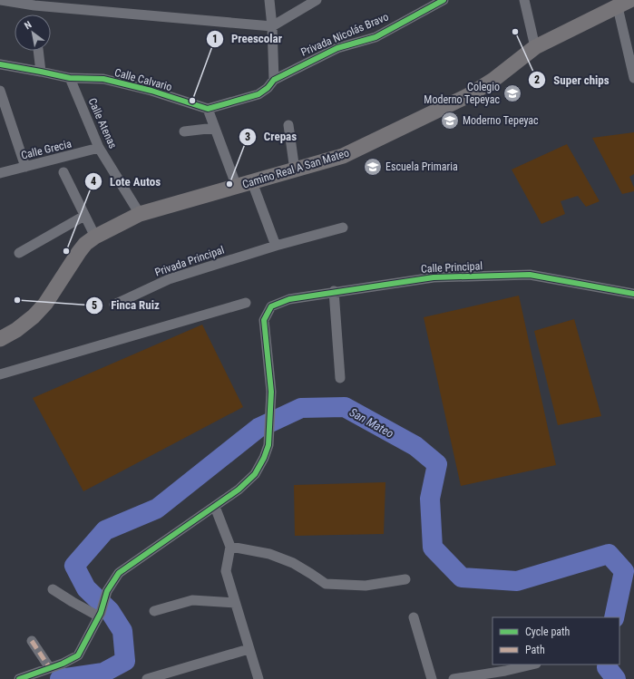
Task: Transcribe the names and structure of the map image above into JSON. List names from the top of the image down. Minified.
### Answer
{"streets":{"main road":["Camino Real A San Mateo"],"street":["Privada Nicolás Bravo","Calle Calvario","Calle Atenas","Calle Grecia","Privada Principal","Calle Principal"]},"crossings":[["Calle Calvario","Calle Atenas"],["Calle Atenas","Calle Grecia"],["Calle Atenas","Camino Real A San Mateo"]],"water":["San Mateo"],"places":{"other":["Super chips","Preescolar","Crepas","Lote Autos","Finca Ruiz"],"school or university":["Colegio Moderno Tepeyac","Moderno Tepeyac","Escuela Primaria"]},"legend":["Cycle path","Path"],"north":"top left"}
